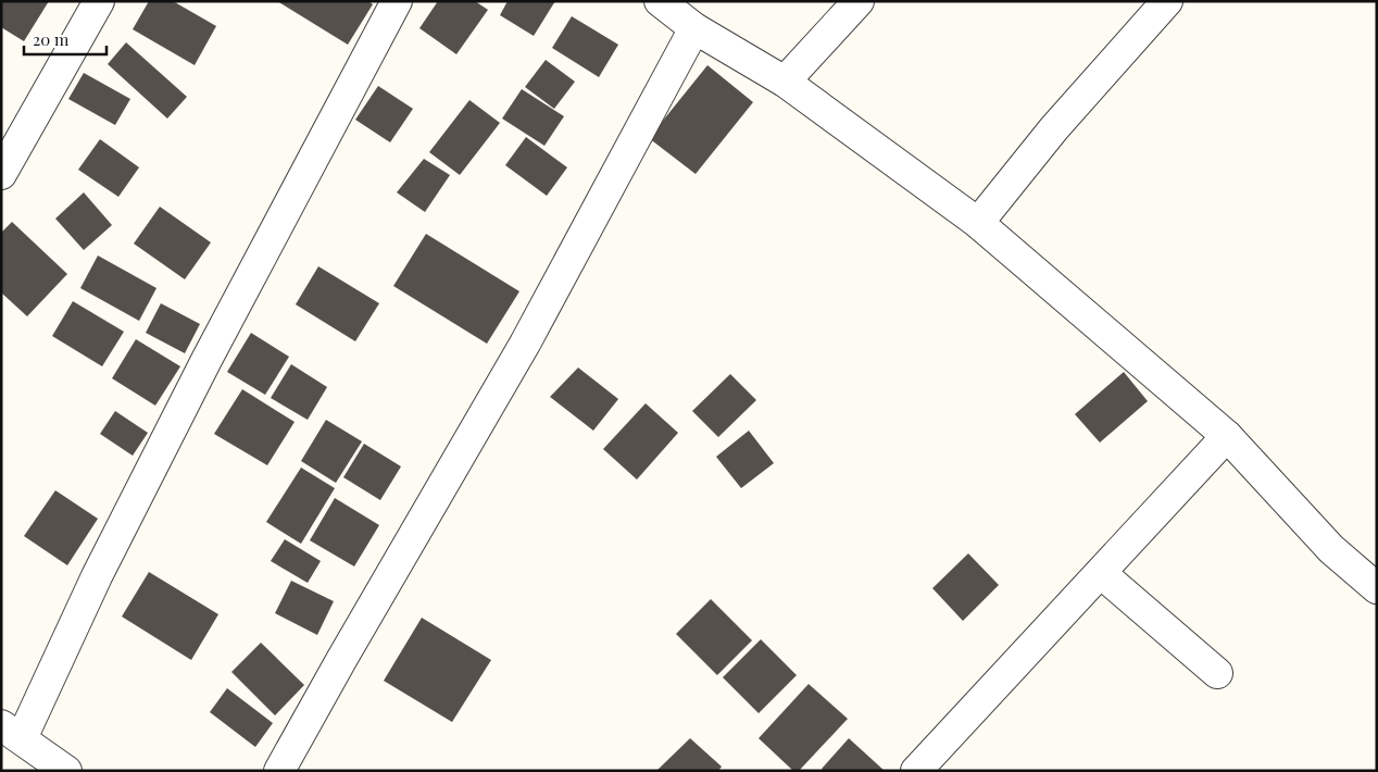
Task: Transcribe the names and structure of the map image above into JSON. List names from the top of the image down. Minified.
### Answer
{"scale_bar":"20 m"}
